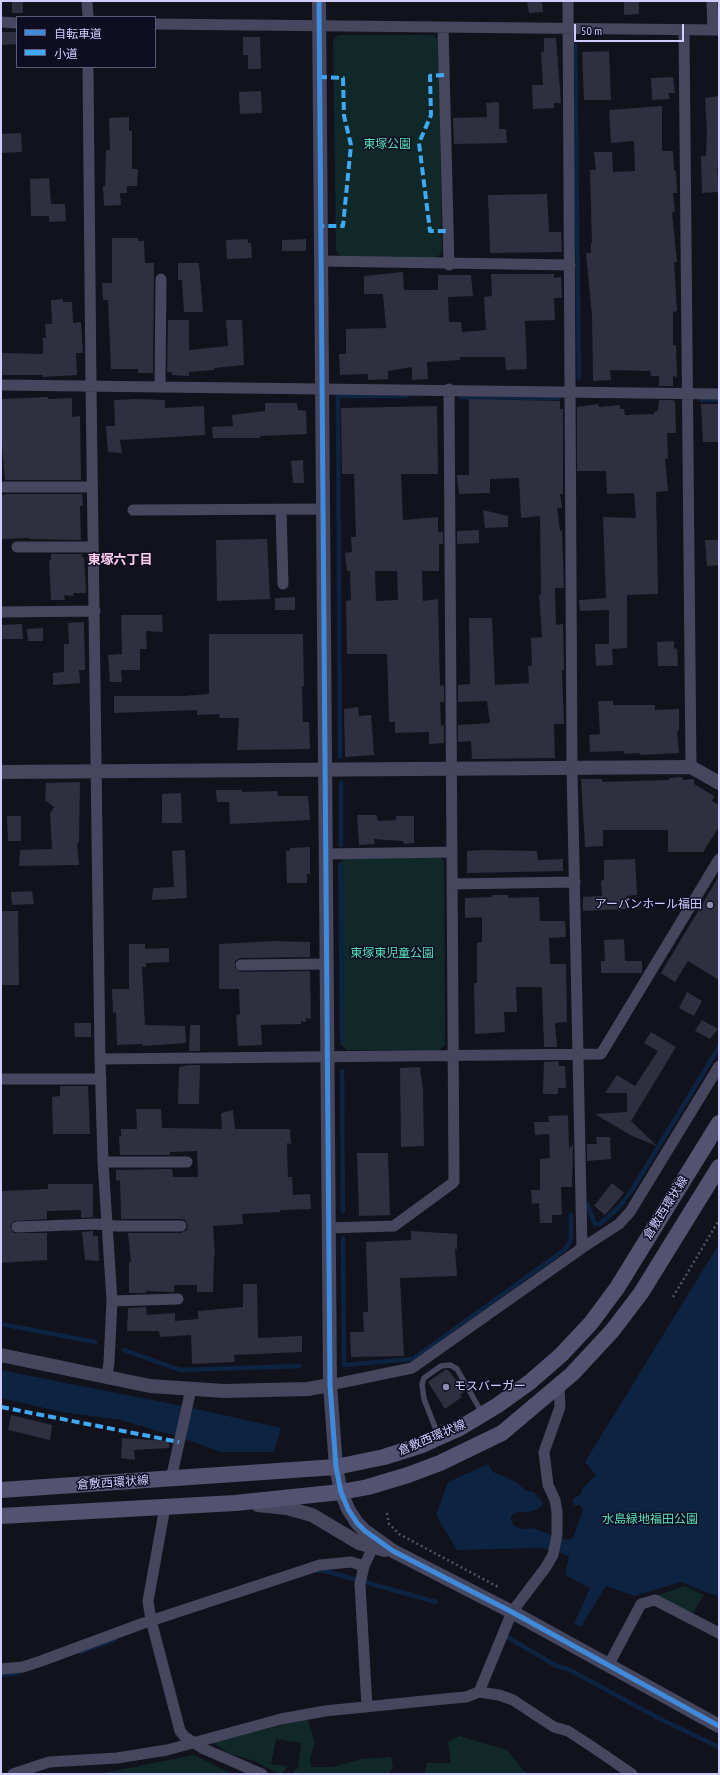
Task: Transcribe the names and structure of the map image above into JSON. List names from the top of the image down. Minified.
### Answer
{"streets":{"main road":["倉敷西環状線"]},"districts":["東塚六丁目"],"parks":["東塚公園","東塚東児童公園","水島緑地福田公園"],"places":["アーバンホール福田","モスバーガー"],"legend":["自転車道","小道"],"scale_bar":"50 m"}
